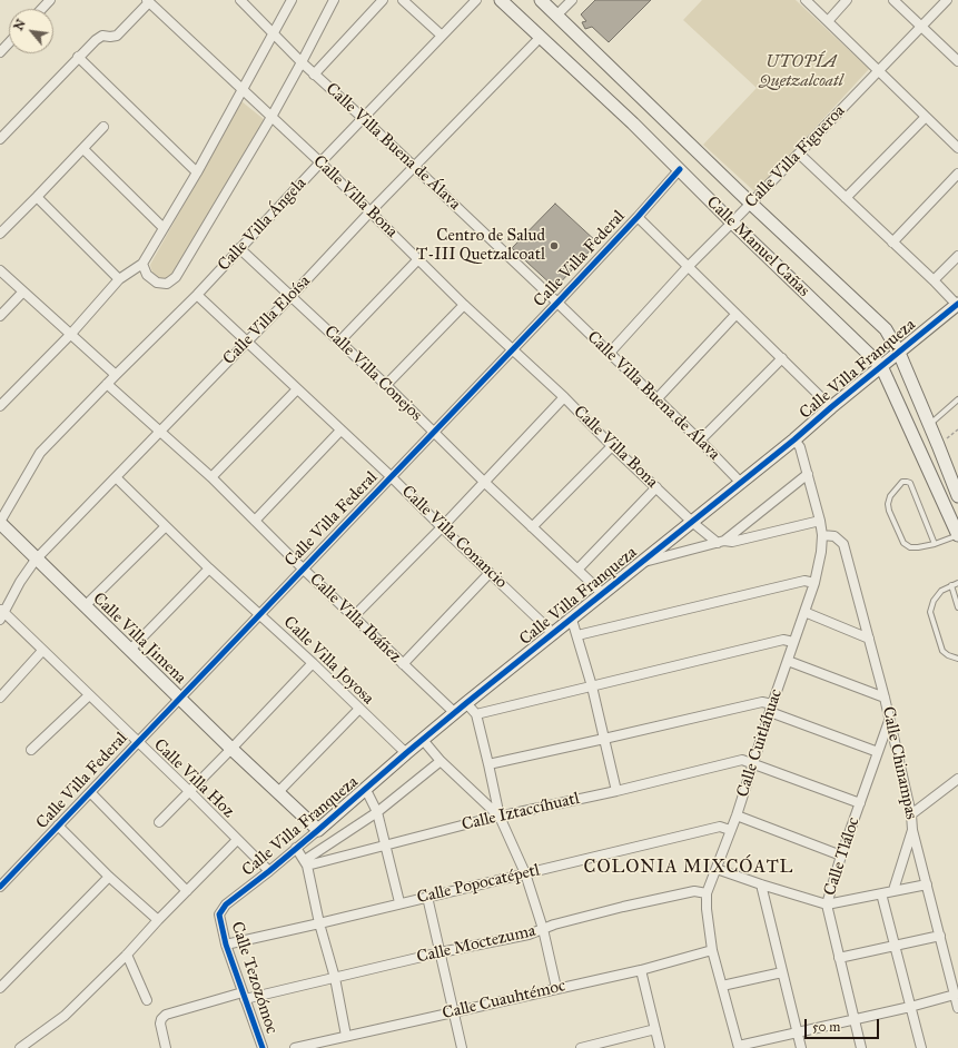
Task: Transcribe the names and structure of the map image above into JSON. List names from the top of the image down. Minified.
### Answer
{"streets":{"street":["Calle Villa Buena de Álava","Calle Villa Figueroa","Calle Villa Bona","Calle Villa Ángela","Calle Manuel Cañas","Calle Villa Federal","Calle Villa Eloísa","Calle Villa Franqueza","Calle Villa Conejos","Calle Villa Conancio","Calle Villa Ibáñez","Calle Villa Jimena","Calle Villa Joyosa","Calle Cuitláhuac","Calle Chinampas","Calle Villa Hoz","Calle Iztaccíhuatl","Calle Tláloc","Calle Popocatépetl","Calle Moctezuma","Calle Tezozómoc","Calle Cuauhtémoc"]},"crossings":[["Calle Villa Buena de Álava","Calle Villa Figueroa"],["Calle Villa Buena de Álava","Calle Villa Ángela"],["Calle Villa Buena de Álava","Calle Villa Federal"],["Calle Villa Buena de Álava","Calle Villa Eloísa"],["Calle Villa Buena de Álava","Calle Villa Franqueza"],["Calle Villa Figueroa","Calle Manuel Cañas"],["Calle Villa Bona","Calle Villa Ángela"],["Calle Villa Bona","Calle Villa Federal"],["Calle Villa Bona","Calle Villa Eloísa"],["Calle Villa Bona","Calle Villa Franqueza"],["Calle Villa Ángela","Calle Villa Conejos"],["Calle Villa Ángela","Calle Villa Conancio"],["Calle Villa Ángela","Calle Villa Ibáñez"],["Calle Villa Ángela","Calle Villa Jimena"],["Calle Manuel Cañas","Calle Villa Federal"],["Calle Manuel Cañas","Calle Villa Eloísa"],["Calle Manuel Cañas","Calle Villa Franqueza"],["Calle Villa Federal","Calle Villa Conejos"],["Calle Villa Federal","Calle Villa Conancio"],["Calle Villa Federal","Calle Villa Ibáñez"],["Calle Villa Federal","Calle Villa Jimena"],["Calle Villa Federal","Calle Villa Joyosa"],["Calle Villa Federal","Calle Villa Hoz"],["Calle Villa Eloísa","Calle Villa Conejos"],["Calle Villa Eloísa","Calle Villa Conancio"],["Calle Villa Eloísa","Calle Villa Ibáñez"],["Calle Villa Eloísa","Calle Villa Jimena"],["Calle Villa Eloísa","Calle Villa Joyosa"],["Calle Villa Eloísa","Calle Villa Hoz"],["Calle Villa Franqueza","Calle Villa Conejos"],["Calle Villa Franqueza","Calle Villa Conancio"],["Calle Villa Franqueza","Calle Villa Ibáñez"],["Calle Villa Franqueza","Calle Villa Jimena"],["Calle Villa Franqueza","Calle Villa Joyosa"],["Calle Villa Franqueza","Calle Cuitláhuac"],["Calle Villa Franqueza","Calle Villa Hoz"],["Calle Villa Franqueza","Calle Tezozómoc"],["Calle Cuitláhuac","Calle Chinampas"],["Calle Cuitláhuac","Calle Iztaccíhuatl"],["Calle Cuitláhuac","Calle Popocatépetl"],["Calle Cuitláhuac","Calle Moctezuma"],["Calle Cuitláhuac","Calle Cuauhtémoc"],["Calle Chinampas","Calle Tláloc"],["Calle Iztaccíhuatl","Calle Tláloc"],["Calle Popocatépetl","Calle Tezozómoc"],["Calle Moctezuma","Calle Tezozómoc"]],"districts":["COLONIA MIXCÓATL"],"parks":["UTOPÍA Quetzalcoatl"],"places":["Centro de Salud T-III Quetzalcoatl"],"scale_bar":"50 m","north":"top left"}
